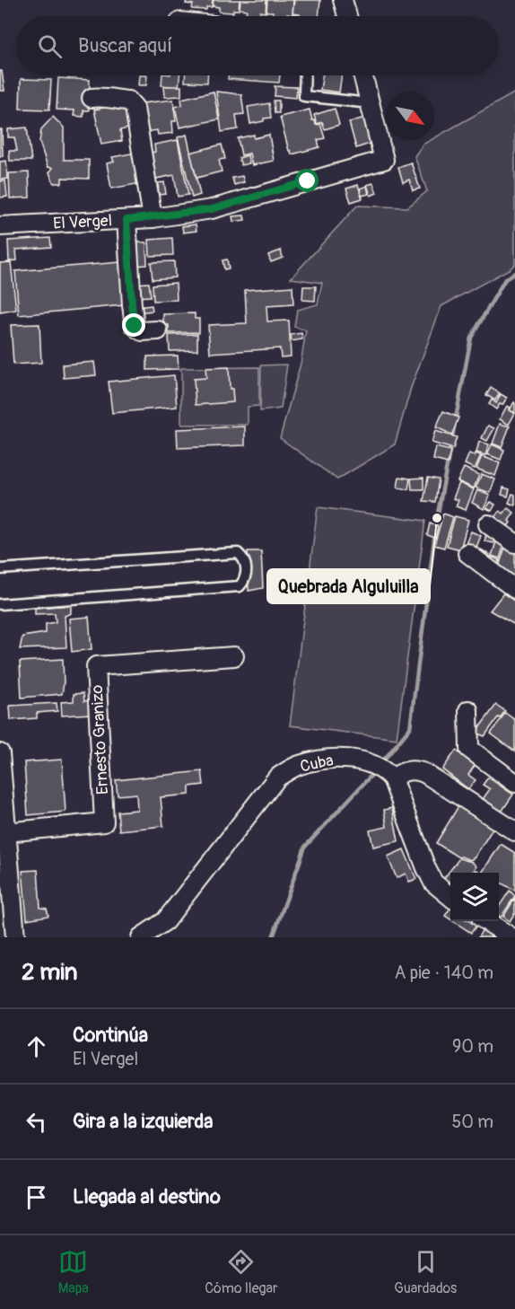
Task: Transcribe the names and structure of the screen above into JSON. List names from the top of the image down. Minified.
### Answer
{"streets":{"street":["El Vergel","Ernesto Granizo","Cuba"]},"places":["Quebrada Alguluilla"],"north":"bottom right","page":{"search":"Buscar aquí","heading":["2 min","A pie · 140 m"],"list":[["Continúa","El Vergel","90 m"],["Gira a la izquierda","50 m"],"Llegada al destino"],"nav":["Mapa","Cómo llegar","Guardados"]}}
